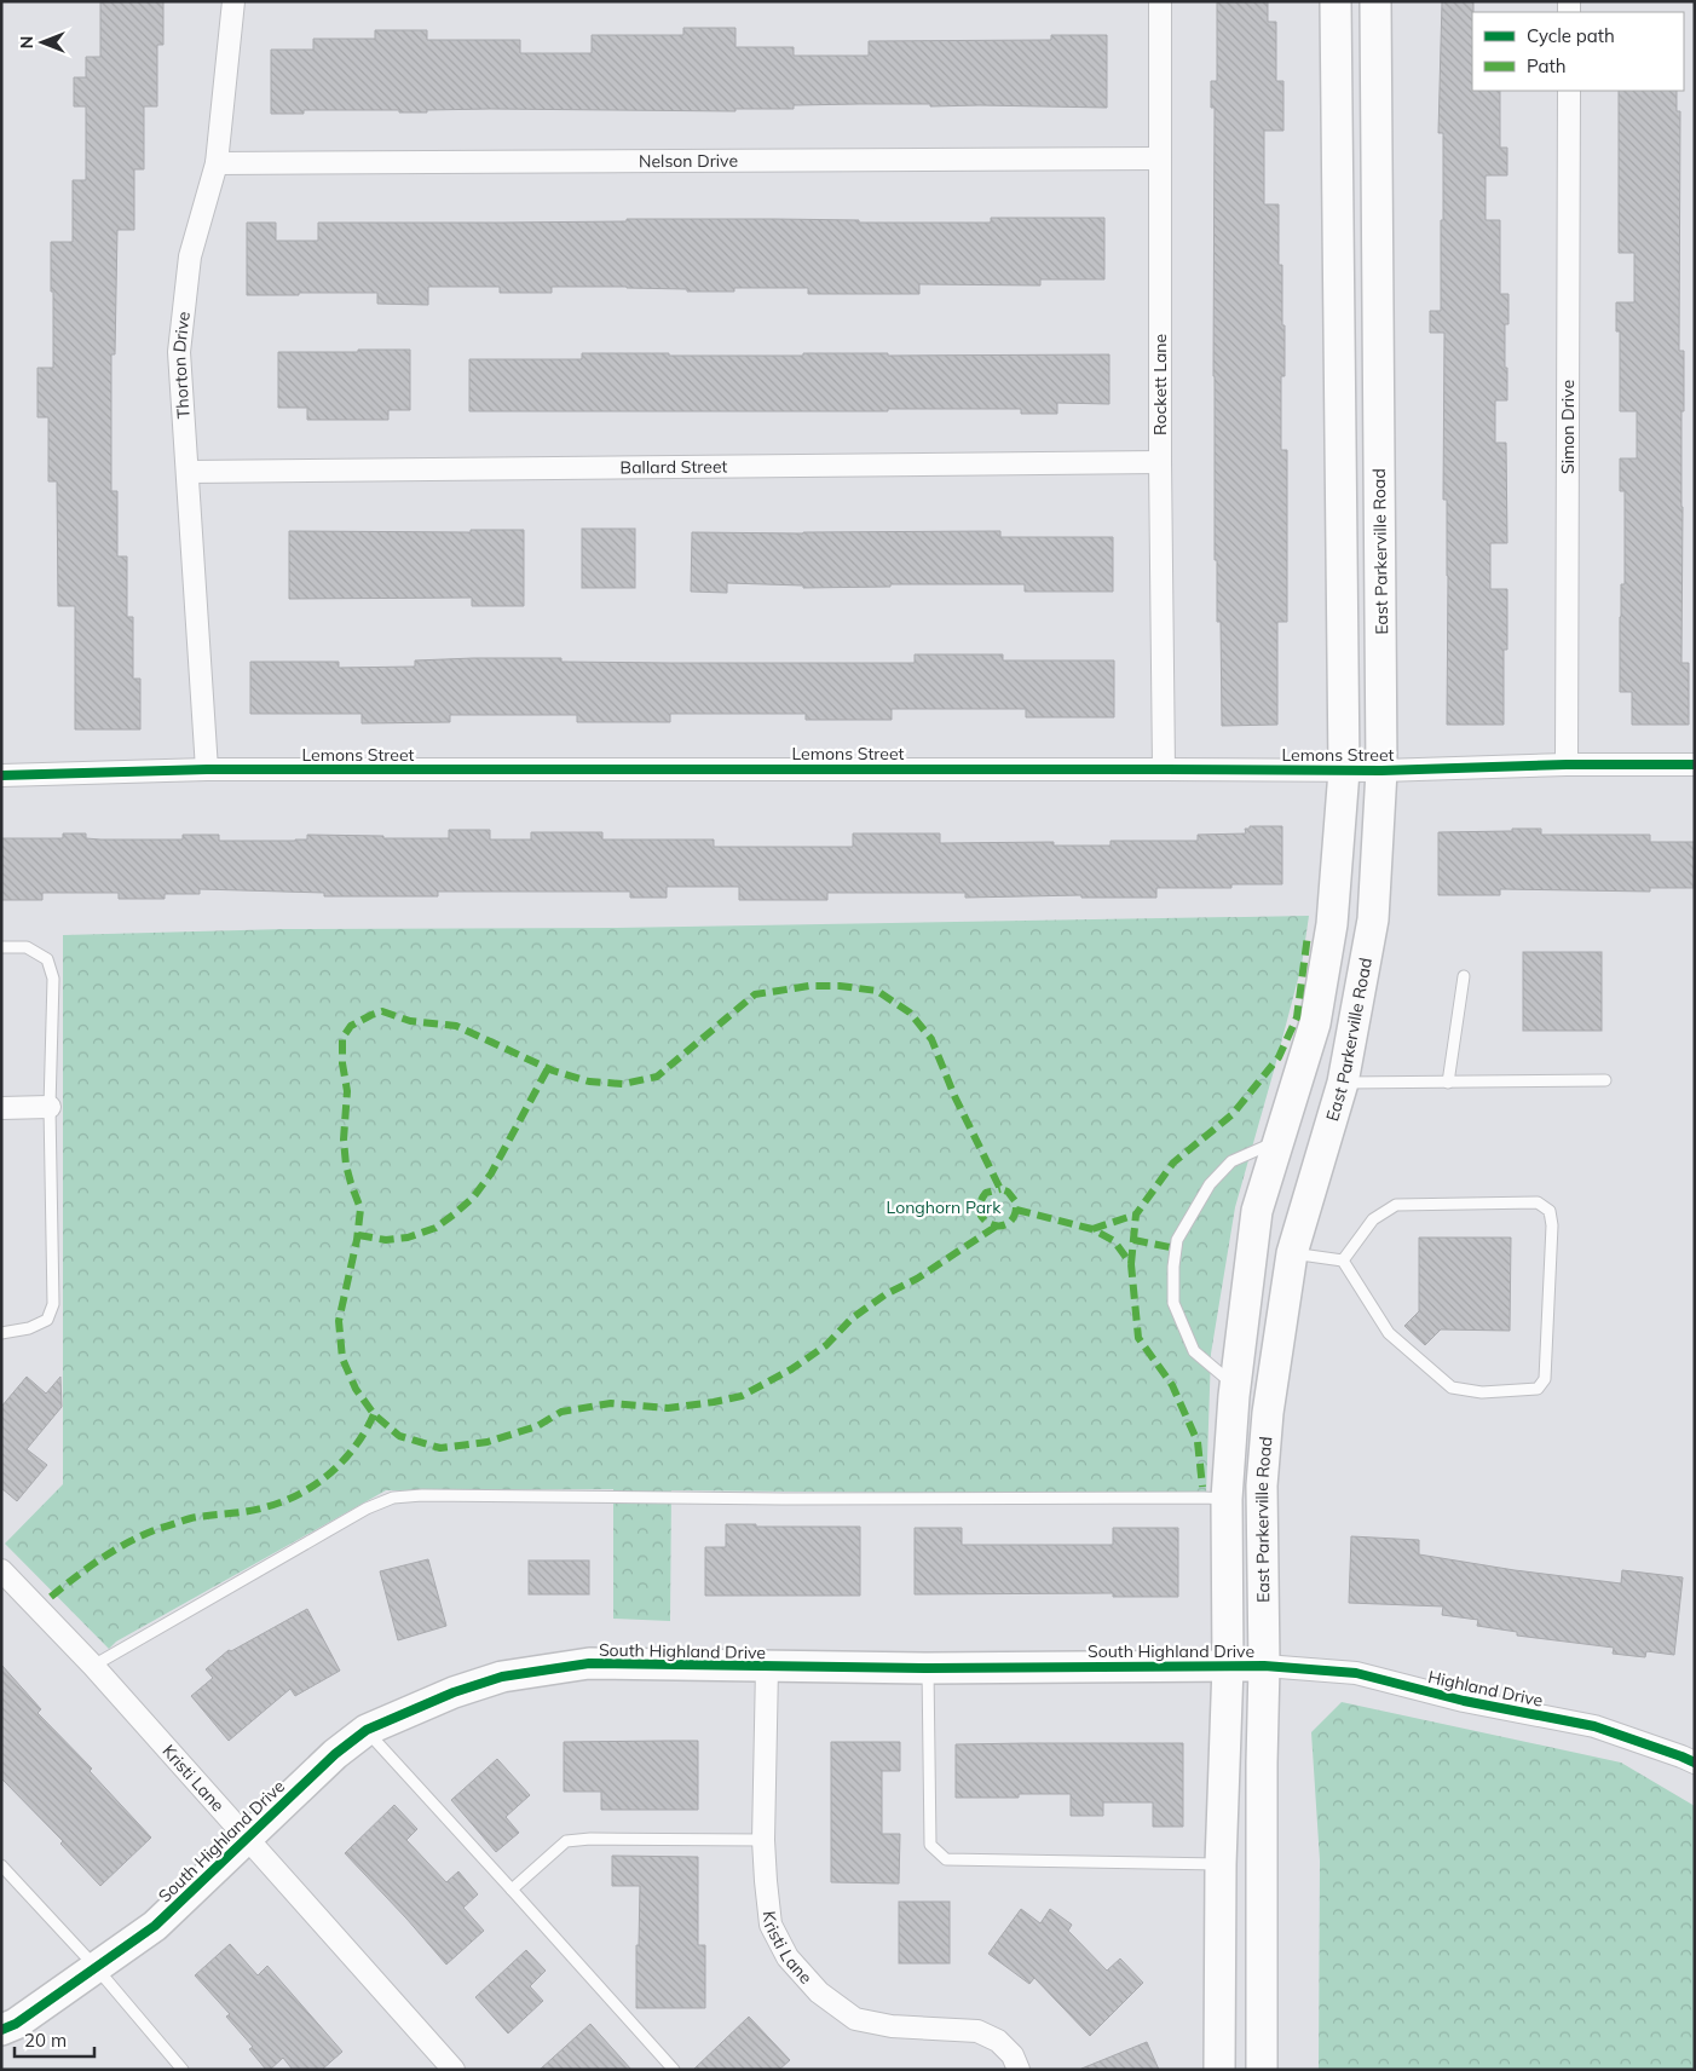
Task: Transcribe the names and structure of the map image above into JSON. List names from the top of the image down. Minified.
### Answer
{"streets":{"main road":["East Parkerville Road","South Highland Drive"],"street":["Nelson Drive","Thorton Drive","Rockett Lane","Simon Drive","Ballard Street","Lemons Street","Highland Drive","Kristi Lane"]},"crossings":[["Nelson Drive","Thorton Drive"],["Nelson Drive","Rockett Lane"],["Thorton Drive","Ballard Street"],["Thorton Drive","Lemons Street"],["Rockett Lane","Ballard Street"],["Rockett Lane","Lemons Street"],["Simon Drive","Lemons Street"],["East Parkerville Road","Lemons Street"],["East Parkerville Road","South Highland Drive"],["East Parkerville Road","Highland Drive"],["South Highland Drive","Highland Drive"],["South Highland Drive","Kristi Lane"]],"parks":["Longhorn Park"],"legend":["Cycle path","Path"],"scale_bar":"20 m","north":"left"}
